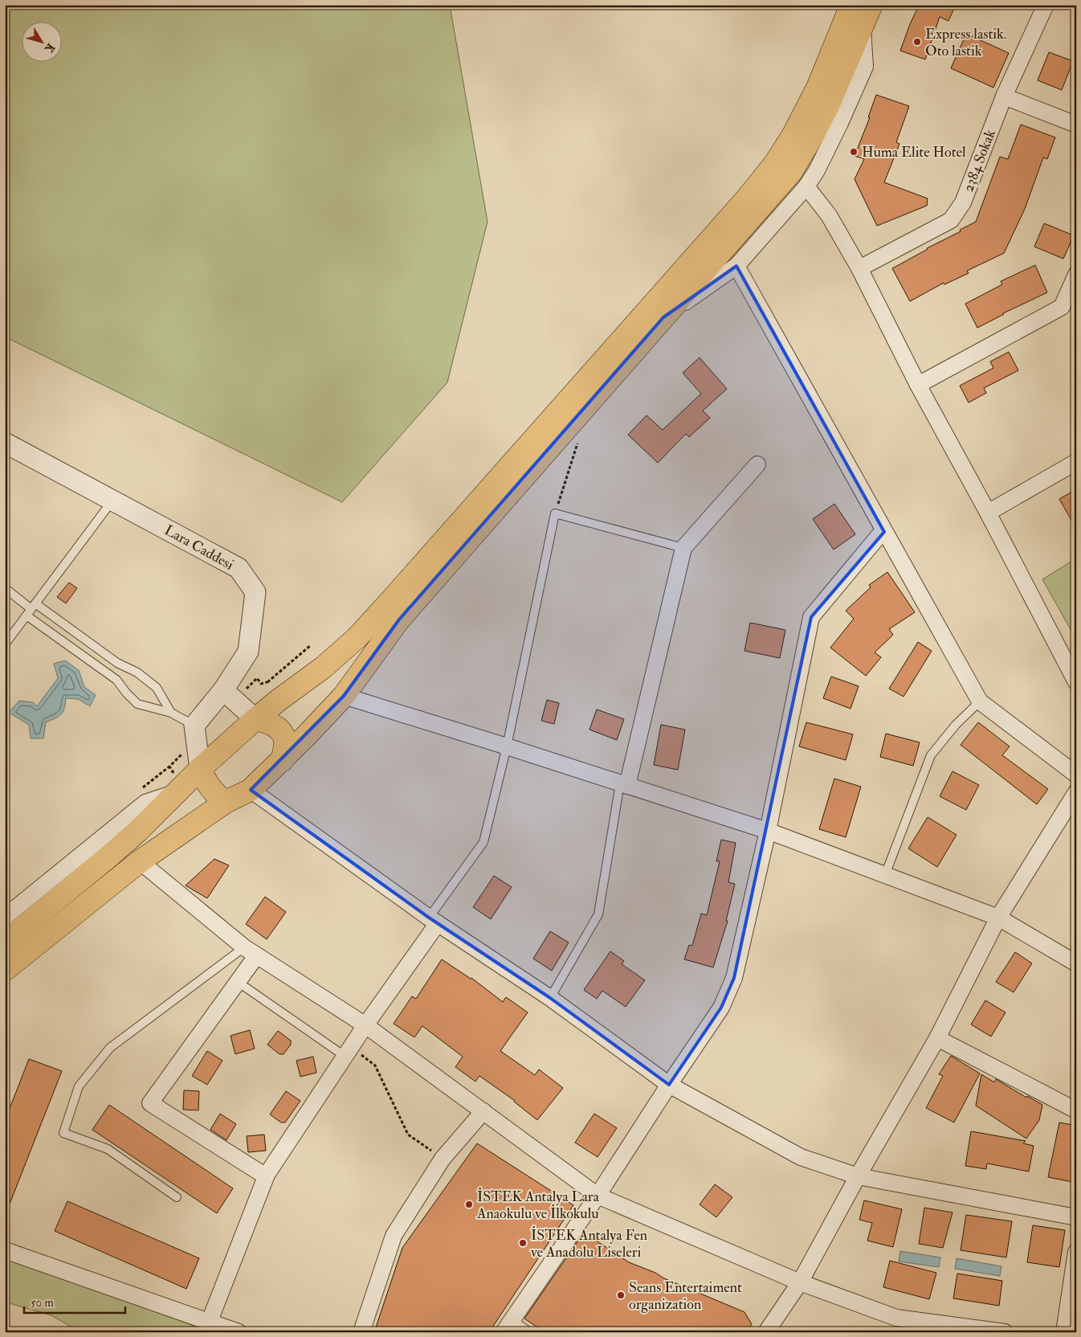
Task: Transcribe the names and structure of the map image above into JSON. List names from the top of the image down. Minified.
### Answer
{"streets":{"street":["2384 Sokak","Lara Caddesi"]},"places":["Express lastik. Oto lastik","Huma Elite Hotel","İSTEK Antalya Lara Anaokulu ve İlkokulu","İSTEK Antalya Fen ve Anadolu Liseleri","Seans Entertaiment organization"],"scale_bar":"50 m","north":"bottom right"}
